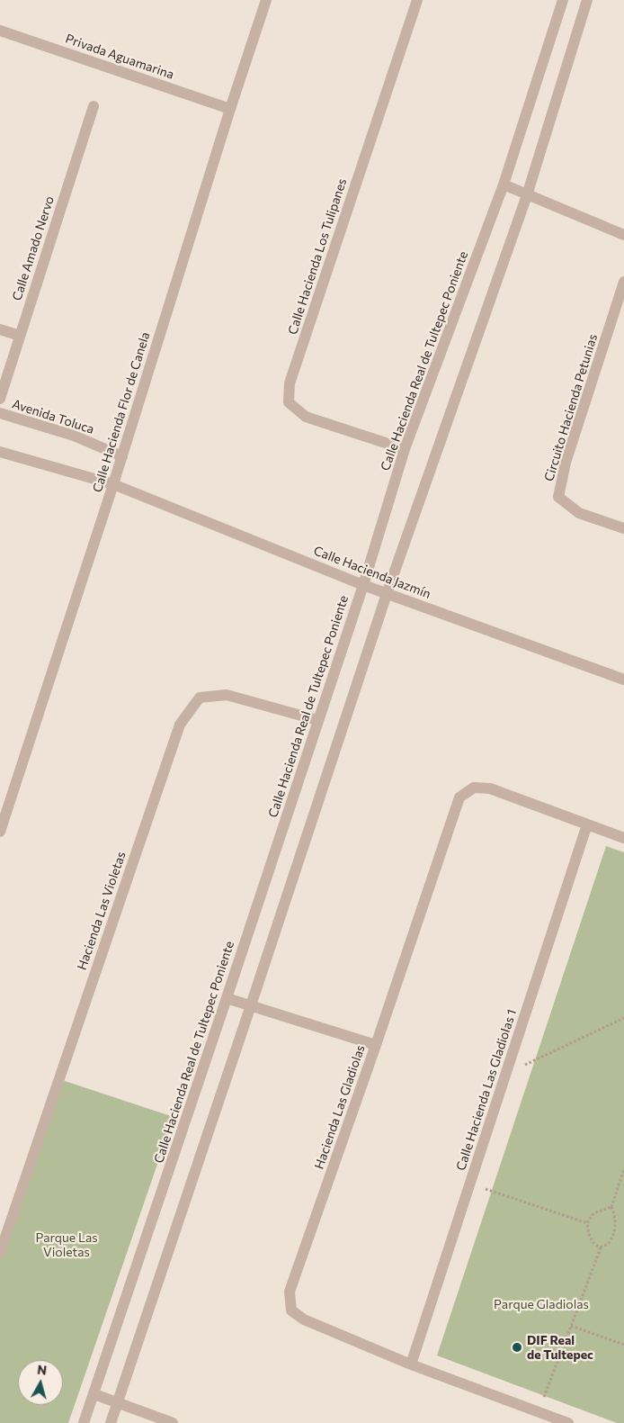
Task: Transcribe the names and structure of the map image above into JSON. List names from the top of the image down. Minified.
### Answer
{"streets":{"street":["Privada Aguamarina","Calle Amado Nervo","Calle Hacienda Los Tulipanes","Calle Hacienda Real de Tultepec Poniente","Circuito Hacienda Petunias","Calle Hacienda Flor de Canela","Avenida Toluca","Calle Hacienda Jazmín","Hacienda Las Violetas","Calle Hacienda Las Gladiolas 1","Hacienda Las Gladiolas"]},"crossings":[["Privada Aguamarina","Calle Hacienda Flor de Canela"],["Calle Hacienda Los Tulipanes","Calle Hacienda Real de Tultepec Poniente"],["Calle Hacienda Real de Tultepec Poniente","Calle Hacienda Jazmín"],["Calle Hacienda Real de Tultepec Poniente","Hacienda Las Violetas"],["Calle Hacienda Flor de Canela","Avenida Toluca"],["Calle Hacienda Flor de Canela","Calle Hacienda Jazmín"],["Calle Hacienda Las Gladiolas 1","Hacienda Las Gladiolas"]],"parks":["Parque Las Violetas","Parque Gladiolas"],"places":["DIF Real de Tultepec"],"north":"top"}
